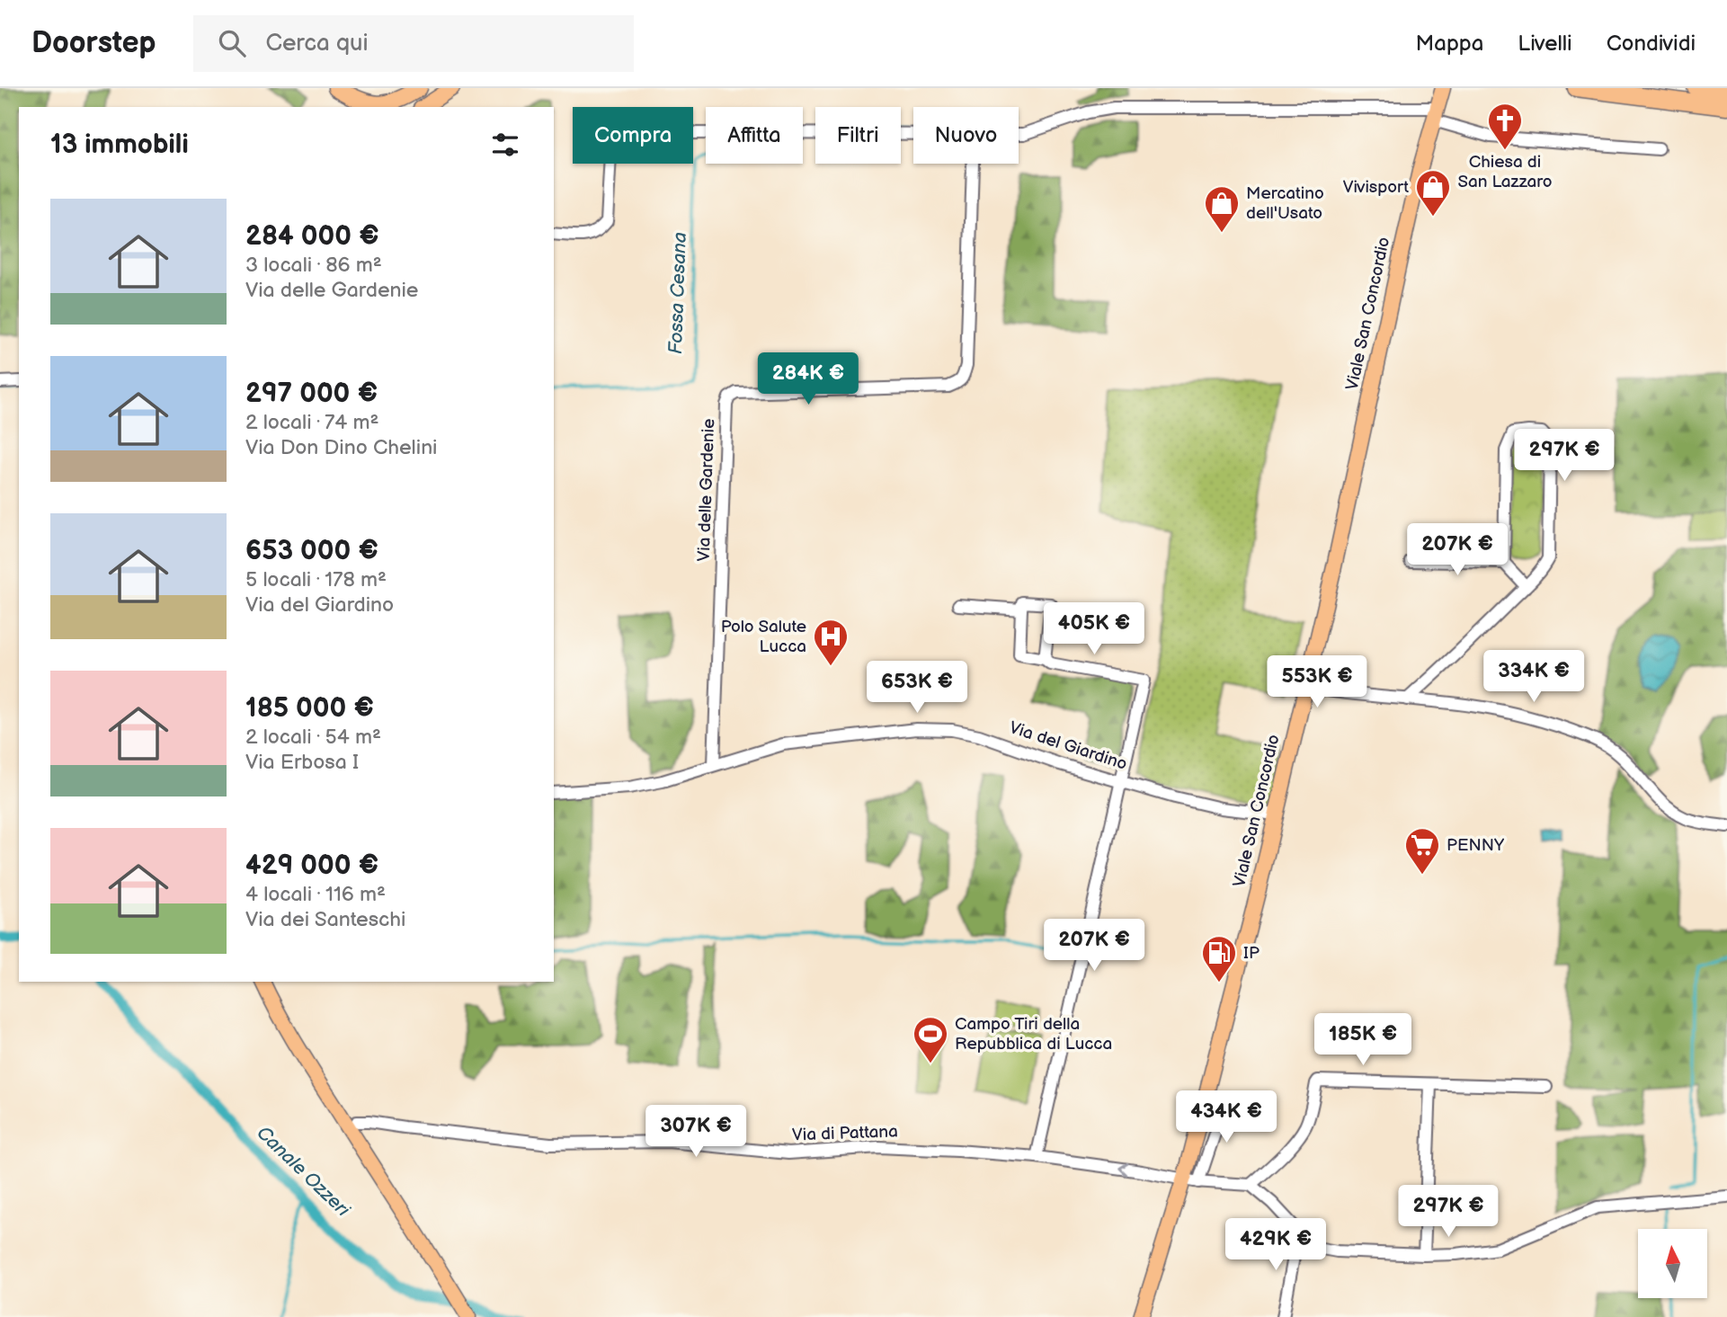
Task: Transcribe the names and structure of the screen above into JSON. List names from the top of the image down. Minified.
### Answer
{"streets":{"main road":["Viale San Concordio"],"street":["Via delle Gardenie","Via del Giardino","Via di Pattana"]},"crossings":[["Viale San Concordio","Via del Giardino"],["Viale San Concordio","Via di Pattana"],["Via delle Gardenie","Via del Giardino"]],"water":["Fossa Cesana","Canale Ozzeri"],"places":{"church":["Chiesa di San Lazzaro"],"shop":["Vivisport","Mercatino dell'Usato"],"hospital":["Polo Salute Lucca"],"supermarket":["PENNY"],"fuel station":["IP"],"sports":["Campo Tiri della Repubblica di Lucca"]},"north":"top","page":{"header":"Doorstep","search":"Cerca qui","nav":["Mappa","Livelli","Condividi"],"chip":["Compra","Affitta","Filtri","Nuovo"],"heading":"13 immobili","list":[{"name":"284 000 €","note":"3 locali · 86 m² · Via delle Gardenie"},{"name":"297 000 €","note":"2 locali · 74 m² · Via Don Dino Chelini"},{"name":"653 000 €","note":"5 locali · 178 m² · Via del Giardino"},{"name":"185 000 €","note":"2 locali · 54 m² · Via Erbosa I"},{"name":"429 000 €","note":"4 locali · 116 m² · Via dei Santeschi"}],"price":["284K €","297K €","207K €","405K €","334K €","553K €","653K €","207K €","185K €","434K €","307K €","297K €","429K €"]}}
